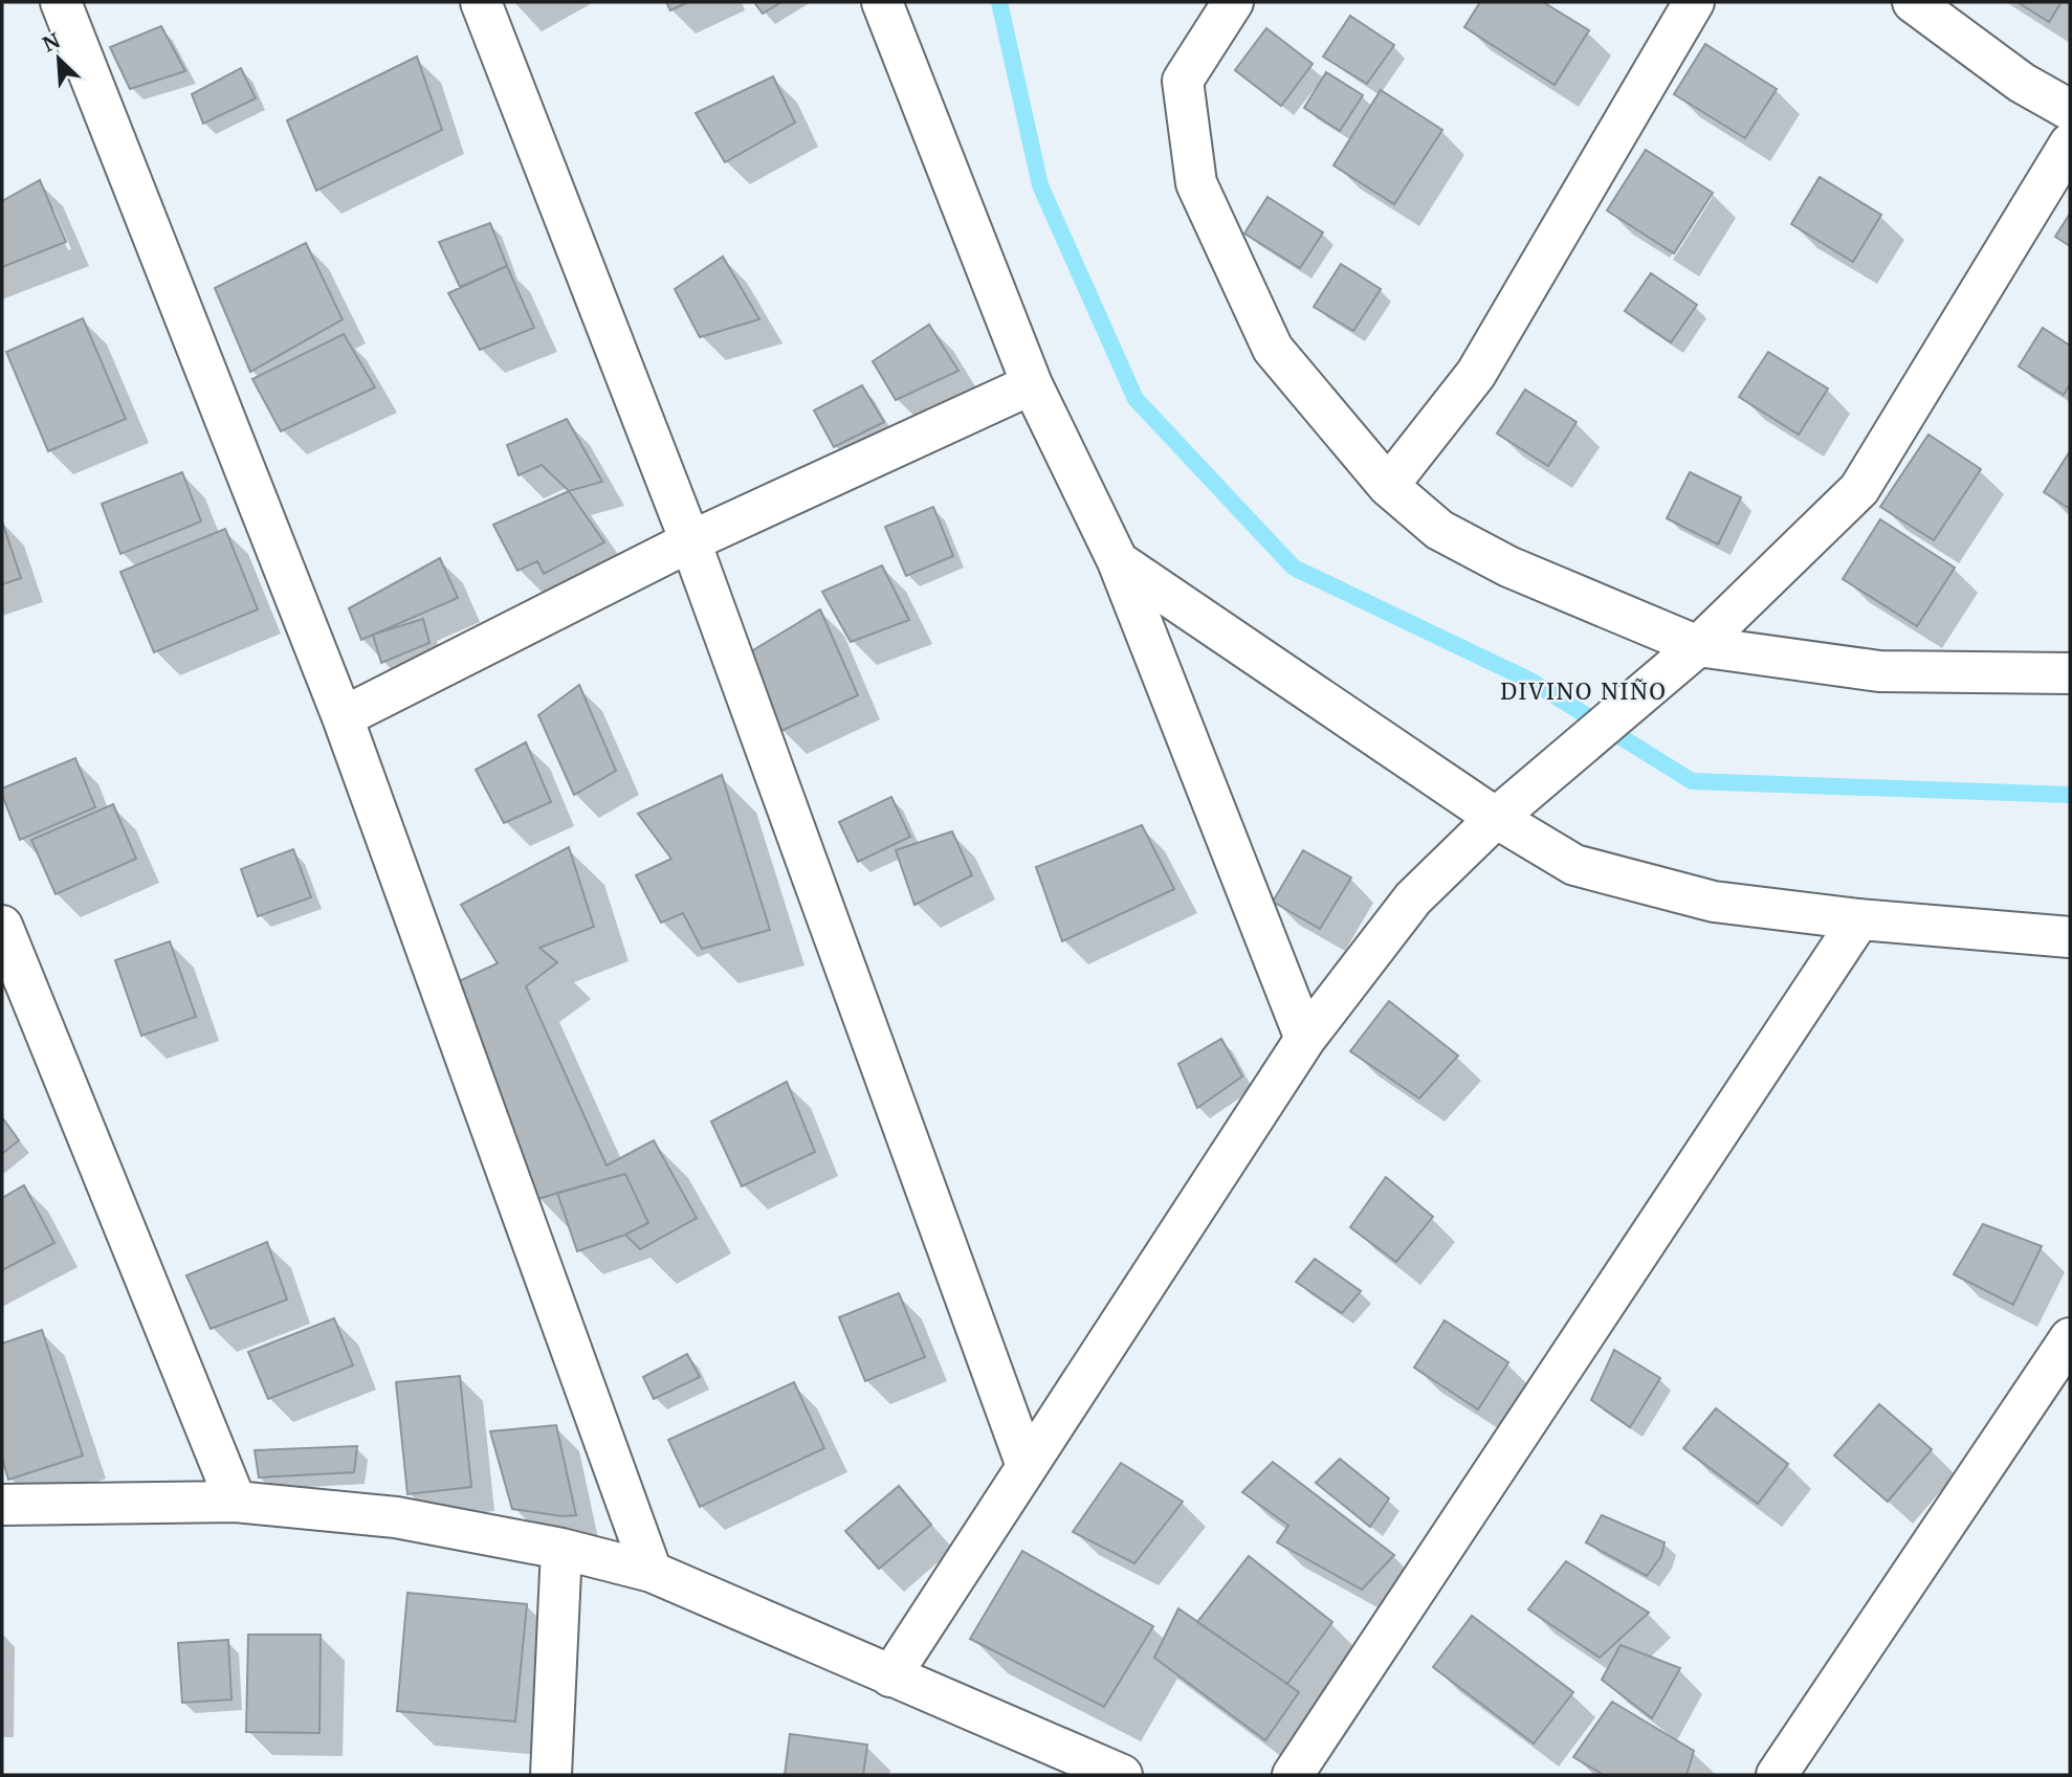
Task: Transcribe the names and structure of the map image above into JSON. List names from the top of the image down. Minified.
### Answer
{"districts":["DIVINO NIÑO"],"north":"top left"}
